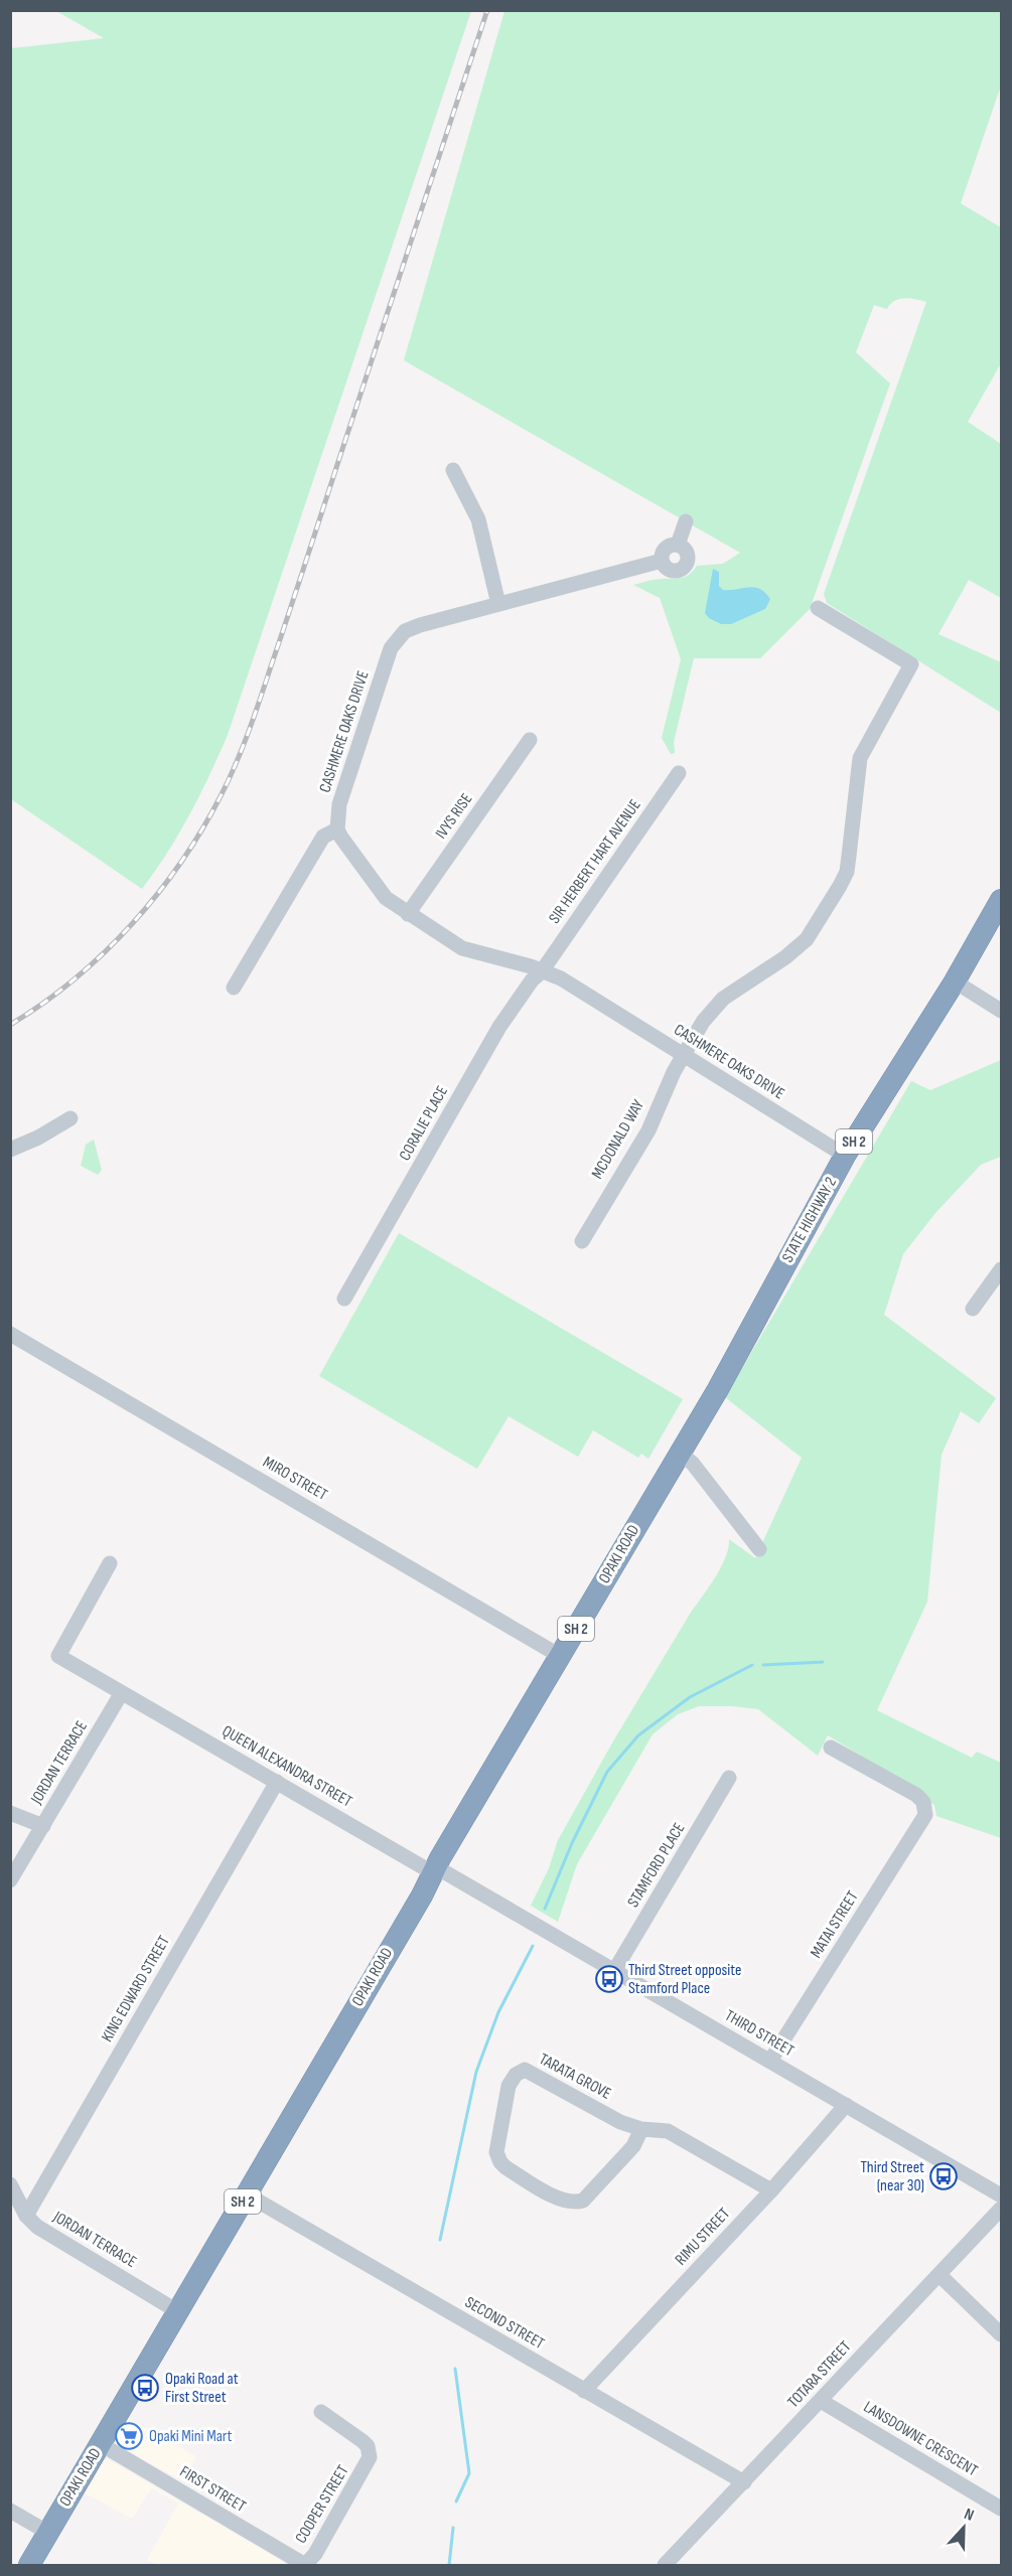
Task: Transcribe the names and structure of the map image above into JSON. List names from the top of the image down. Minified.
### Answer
{"streets":{"highway":["SH 2","STATE HIGHWAY 2","OPAKI ROAD"],"street":["CASHMERE OAKS DRIVE","IVYS RISE","SIR HERBERT HART AVENUE","CORALIE PLACE","MCDONALD WAY","MIRO STREET","JORDAN TERRACE","QUEEN ALEXANDRA STREET","STAMFORD PLACE","MATAI STREET","KING EDWARD STREET","THIRD STREET","TARATA GROVE","RIMU STREET","SECOND STREET","TOTARA STREET","LANSDOWNE CRESCENT","FIRST STREET","COOPER STREET"]},"crossings":[["CASHMERE OAKS DRIVE","IVYS RISE"],["CASHMERE OAKS DRIVE","SIR HERBERT HART AVENUE"],["CASHMERE OAKS DRIVE","CORALIE PLACE"],["CASHMERE OAKS DRIVE","MCDONALD WAY"],["CASHMERE OAKS DRIVE","STATE HIGHWAY 2"],["SIR HERBERT HART AVENUE","CORALIE PLACE"],["STATE HIGHWAY 2","OPAKI ROAD"],["MIRO STREET","OPAKI ROAD"],["OPAKI ROAD","JORDAN TERRACE"],["OPAKI ROAD","QUEEN ALEXANDRA STREET"],["OPAKI ROAD","THIRD STREET"],["OPAKI ROAD","SECOND STREET"],["OPAKI ROAD","FIRST STREET"],["JORDAN TERRACE","QUEEN ALEXANDRA STREET"],["JORDAN TERRACE","KING EDWARD STREET"],["QUEEN ALEXANDRA STREET","KING EDWARD STREET"],["QUEEN ALEXANDRA STREET","THIRD STREET"],["STAMFORD PLACE","THIRD STREET"],["MATAI STREET","THIRD STREET"],["THIRD STREET","RIMU STREET"],["TARATA GROVE","RIMU STREET"],["RIMU STREET","SECOND STREET"],["SECOND STREET","TOTARA STREET"],["TOTARA STREET","LANSDOWNE CRESCENT"],["FIRST STREET","COOPER STREET"]],"places":{"bus stop":["Third Street opposite Stamford Place","Third Street (near 30)","Opaki Road at First Street"],"supermarket":["Opaki Mini Mart"]},"north":"top"}
